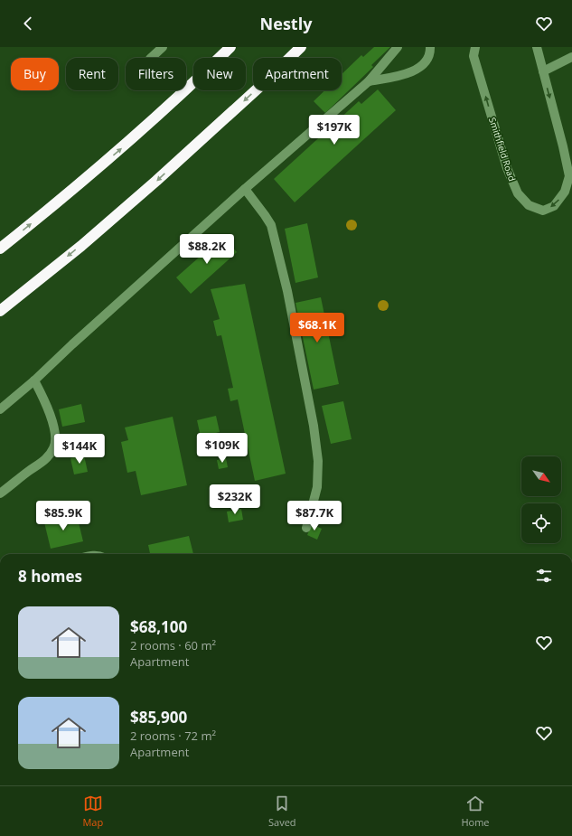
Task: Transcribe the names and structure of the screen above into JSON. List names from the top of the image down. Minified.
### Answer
{"streets":{"lane":["Smithfield Road"]},"north":"bottom right","page":{"header":"Nestly","chip":["Buy","Rent","Filters","New","Apartment"],"price":["$197K","$88.2K","$68.1K","$109K","$144K","$232K","$85.9K","$87.7K"],"heading":"8 homes","list":[{"name":"$68,100","note":"2 rooms · 60 m² · Apartment"},{"name":"$85,900","note":"2 rooms · 72 m² · Apartment"}],"tabs":["Map","Saved","Home"]}}
